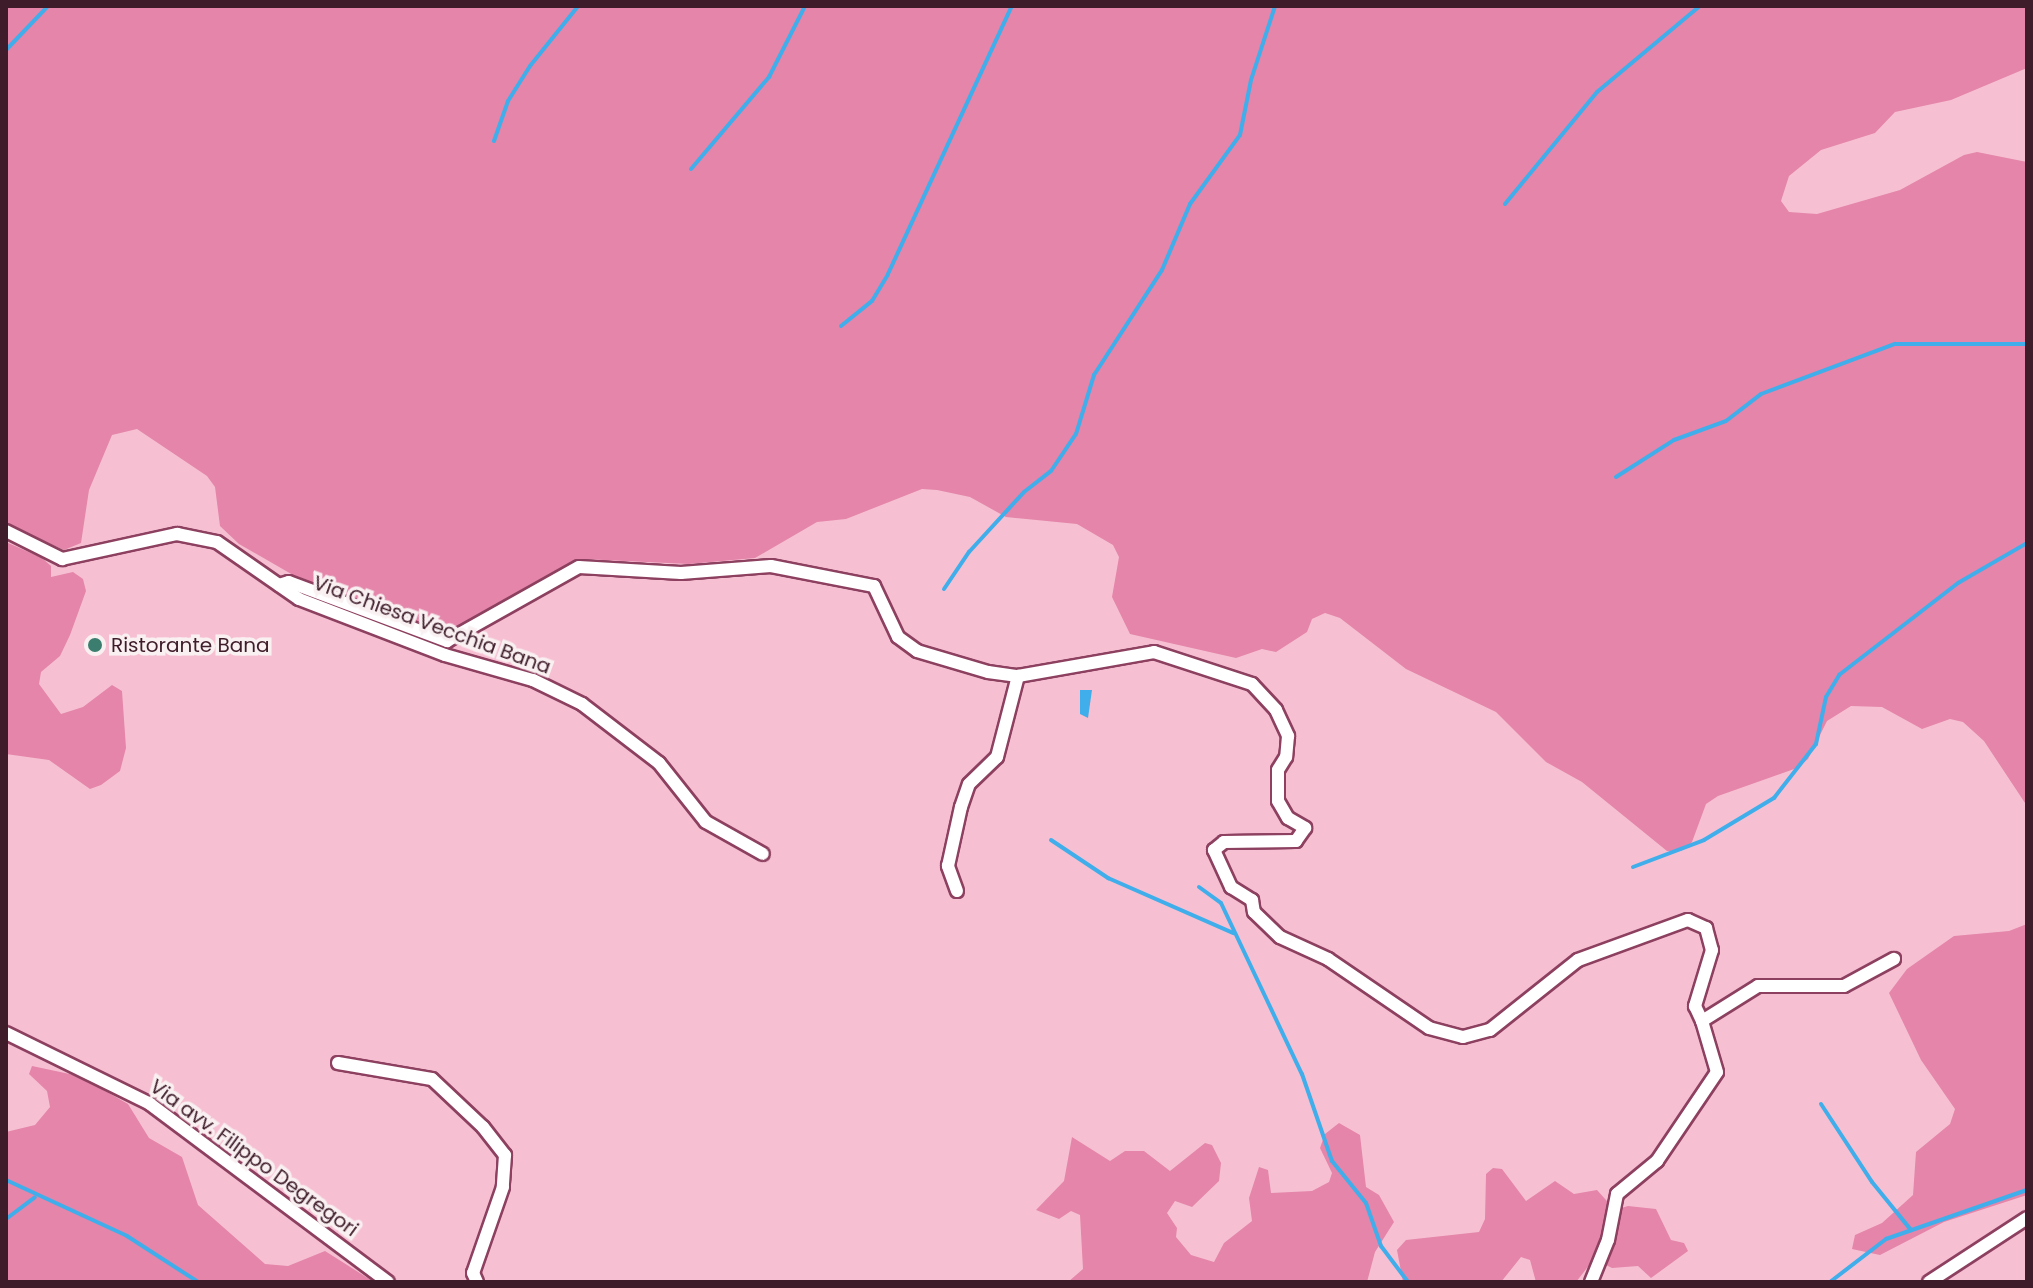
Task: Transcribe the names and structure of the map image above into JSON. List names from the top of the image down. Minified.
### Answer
{"streets":{"street":["Via Chiesa Vecchia Bana","Via avv. Filippo Degregori"]},"places":["Ristorante Bana"]}
